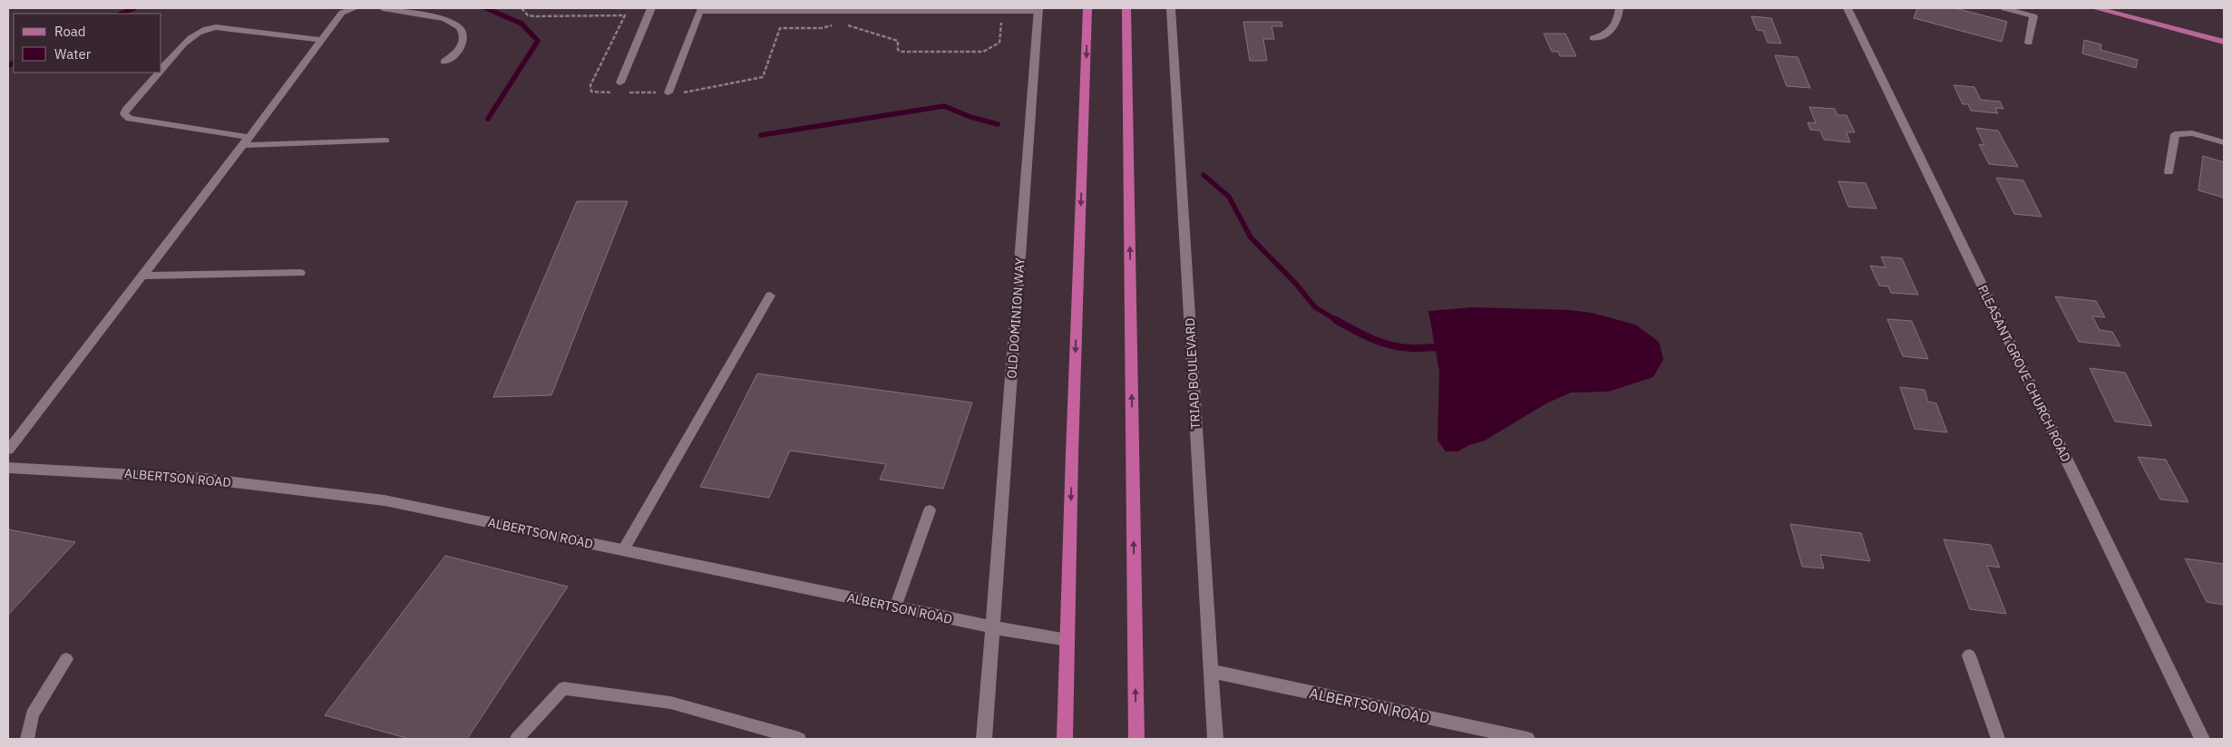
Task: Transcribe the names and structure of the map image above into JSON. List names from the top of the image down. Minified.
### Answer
{"streets":{"street":["OLD DOMINION WAY","TRIAD BOULEVARD","PLEASANT GROVE CHURCH ROAD","ALBERTSON ROAD"]},"crossings":[["OLD DOMINION WAY","ALBERTSON ROAD"],["TRIAD BOULEVARD","ALBERTSON ROAD"]],"legend":["Road","Water"]}
